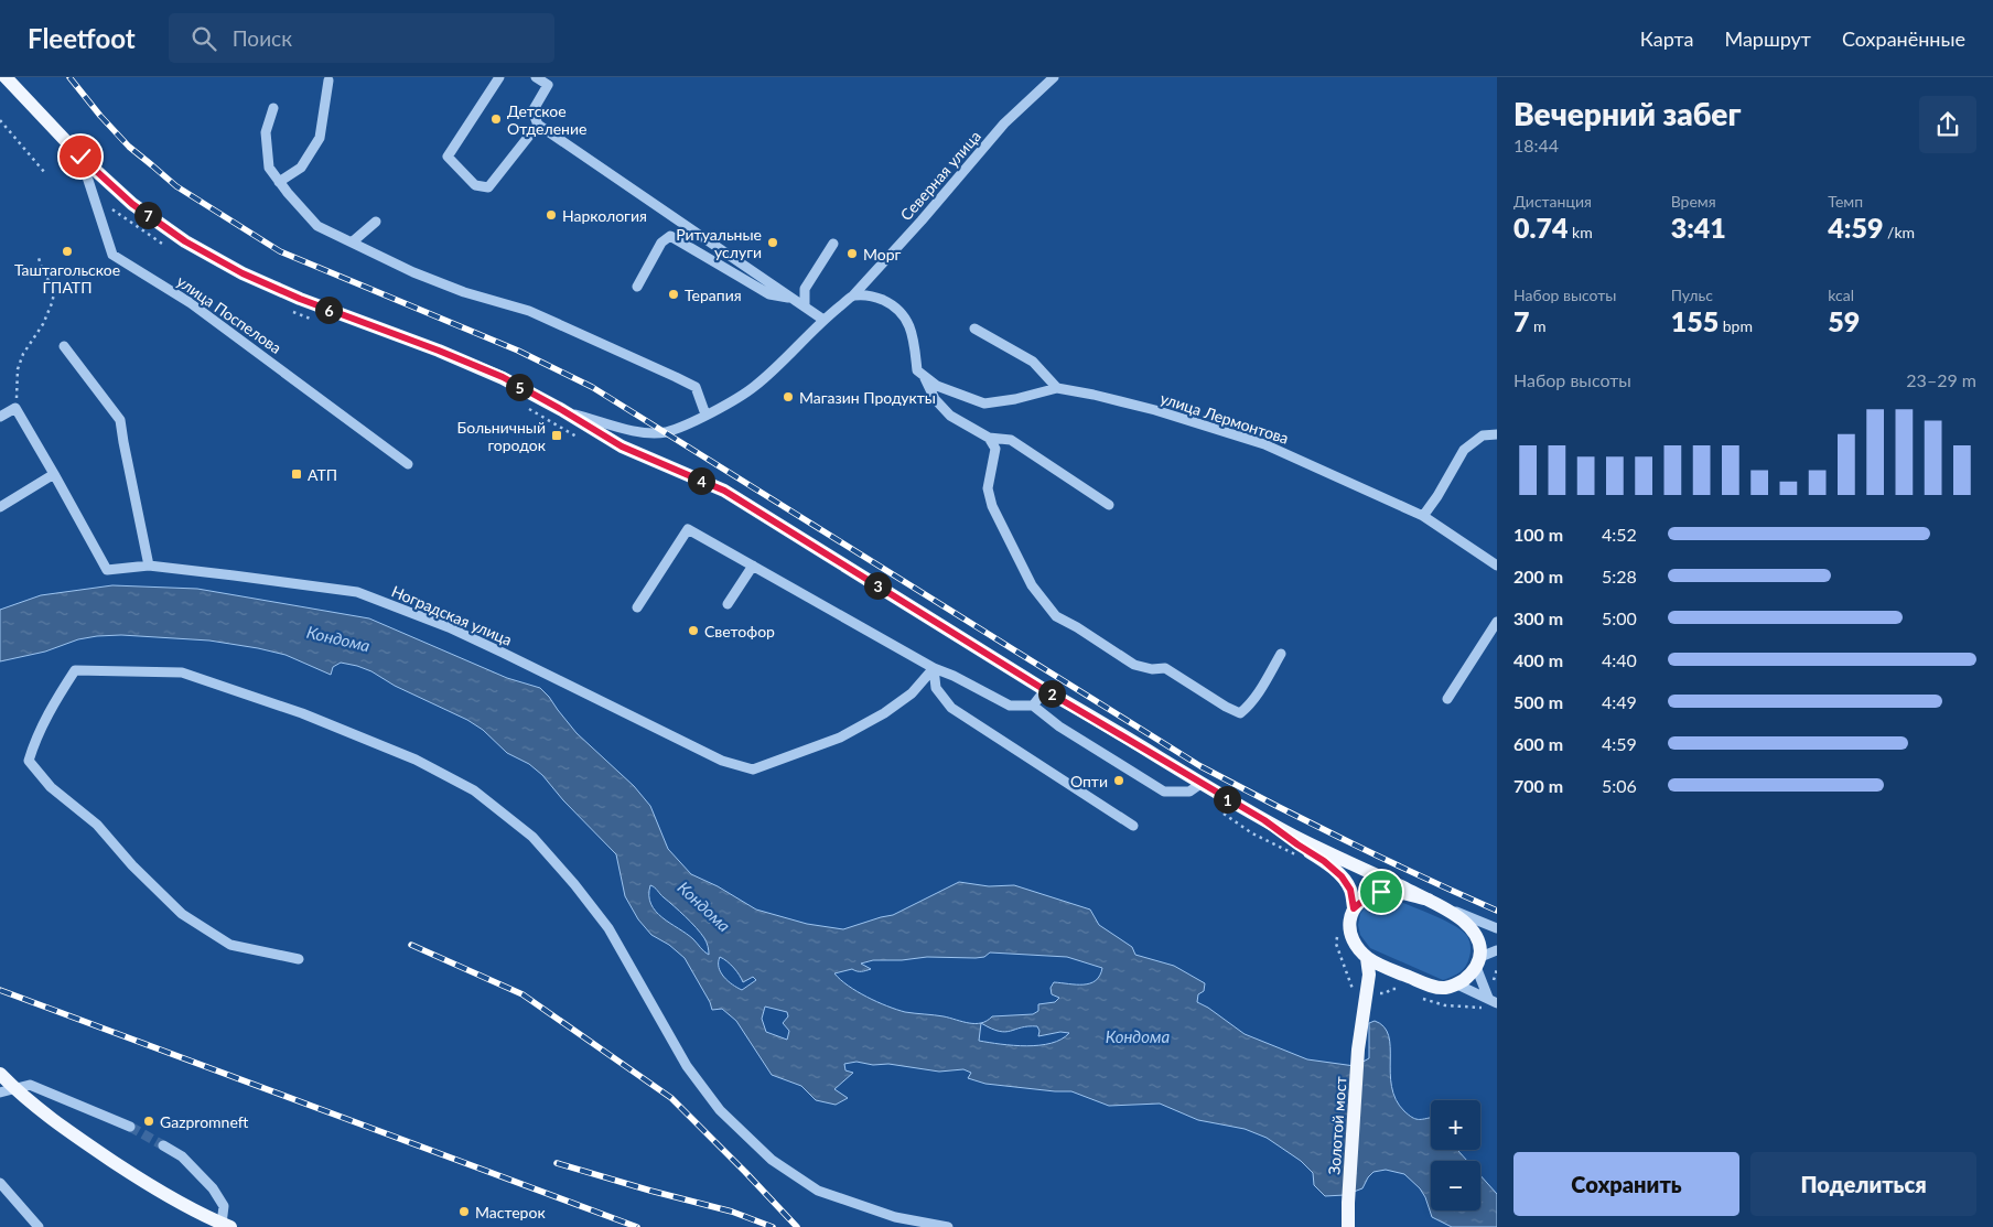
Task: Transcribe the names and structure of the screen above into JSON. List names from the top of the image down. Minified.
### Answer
{"streets":{"main road":["Золотой мост"],"street":["Северная улица","улица Поспелова","улица Лермонтова","Ноградская улица"]},"water":["Кондома"],"places":{"other":["Детское Отделение","Наркология","Ритуальные услуги","Таштагольское ГПАТП","Морг","Терапия","Магазин Продукты","Светофор","Опти","Gazpromneft","Мастерок"],"transit":["Больничный городок","АТП"]},"page":{"header":"Fleetfoot","search":"Поиск","nav":["Карта","Маршрут","Сохранённые"],"heading":["Вечерний забег","18:44"],"stats":[["Дистанция","0.74 km"],["Время","3:41"],["Темп","4:59 /km"],["Набор высоты","7 m"],["Пульс","155 bpm"],["kcal","59"]],"pins":["7","6","5","4","3","2","1"],"chart":["Набор высоты","23–29 m"],"list":[{"name":"100 m","note":"4:52"},{"name":"200 m","note":"5:28"},{"name":"300 m","note":"5:00"},{"name":"400 m","note":"4:40"},{"name":"500 m","note":"4:49"},{"name":"600 m","note":"4:59"},{"name":"700 m","note":"5:06"}],"map_buttons":["+","−"],"buttons":["Сохранить","Поделиться"]}}
